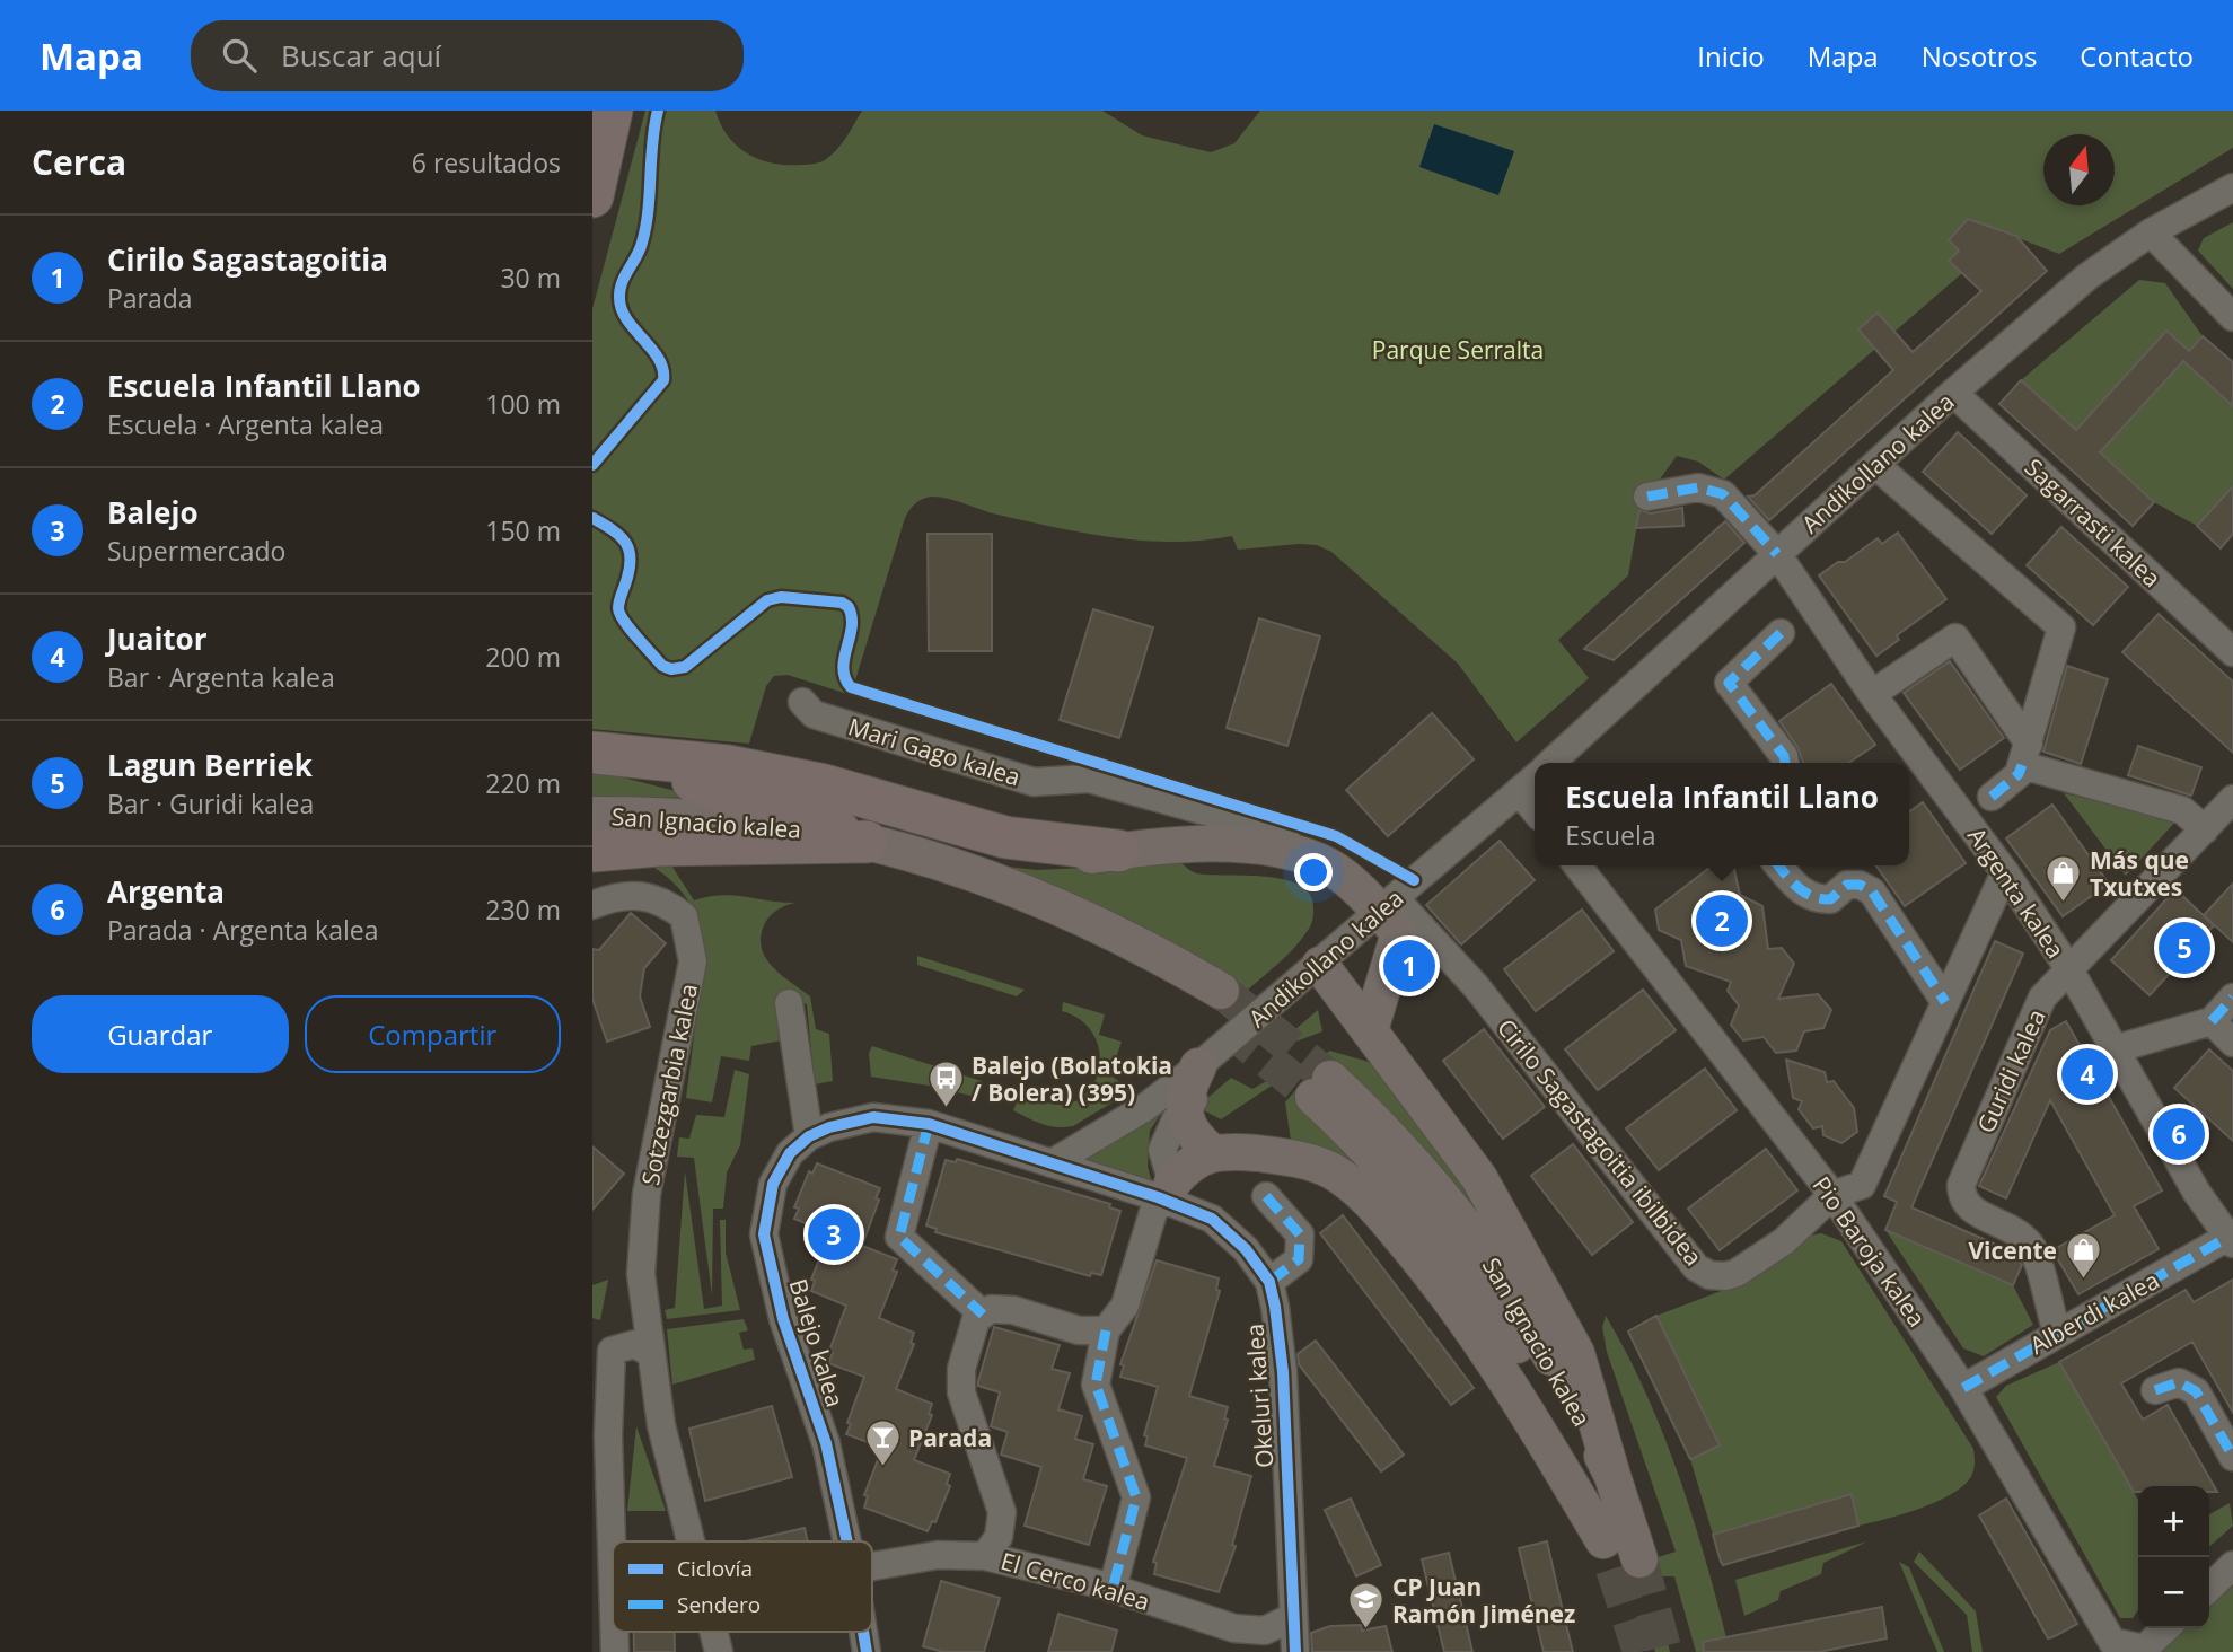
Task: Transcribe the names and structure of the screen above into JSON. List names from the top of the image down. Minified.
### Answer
{"streets":{"main road":["San Ignacio kalea"],"street":["Andikollano kalea","Sagarrasti kalea","Mari Gago kalea","Argenta kalea","Guridi kalea","Sotzezgarbia kalea","Cirilo Sagastagoitia ibilbidea","Pio Baroja kalea","Alberdi kalea","Balejo kalea","Okeluri kalea","El Cerco kalea"]},"crossings":[["Andikollano kalea","Sagarrasti kalea"],["Andikollano kalea","Argenta kalea"],["Andikollano kalea","Cirilo Sagastagoitia ibilbidea"],["Argenta kalea","Guridi kalea"],["Argenta kalea","Cirilo Sagastagoitia ibilbidea"],["Argenta kalea","Alberdi kalea"],["Guridi kalea","Alberdi kalea"],["Cirilo Sagastagoitia ibilbidea","Pio Baroja kalea"],["Pio Baroja kalea","Alberdi kalea"],["Okeluri kalea","El Cerco kalea"]],"parks":["Parque Serralta"],"places":{"shop":["Más que Txutxes","Vicente"],"bus stop":["Balejo (Bolatokia / Bolera) (395)"],"bar":["Parada"],"school or university":["CP Juan Ramón Jiménez"]},"legend":["Ciclovía","Sendero"],"north":"top","page":{"header":"Mapa","search":"Buscar aquí","nav":["Inicio","Mapa","Nosotros","Contacto"],"heading":["Cerca","6 resultados"],"list":[{"mark":"1","name":"Cirilo Sagastagoitia","note":"Parada","value":"30 m"},{"mark":"2","name":"Escuela Infantil Llano","note":"Escuela · Argenta kalea","value":"100 m"},{"mark":"3","name":"Balejo","note":"Supermercado","value":"150 m"},{"mark":"4","name":"Juaitor","note":"Bar · Argenta kalea","value":"200 m"},{"mark":"5","name":"Lagun Berriek","note":"Bar · Guridi kalea","value":"220 m"},{"mark":"6","name":"Argenta","note":"Parada · Argenta kalea","value":"230 m"}],"popup":["Escuela Infantil Llano","Escuela"],"pins":["2","5","1","4","6","3"],"buttons":["Guardar","Compartir"],"map_buttons":["+","−"]}}
